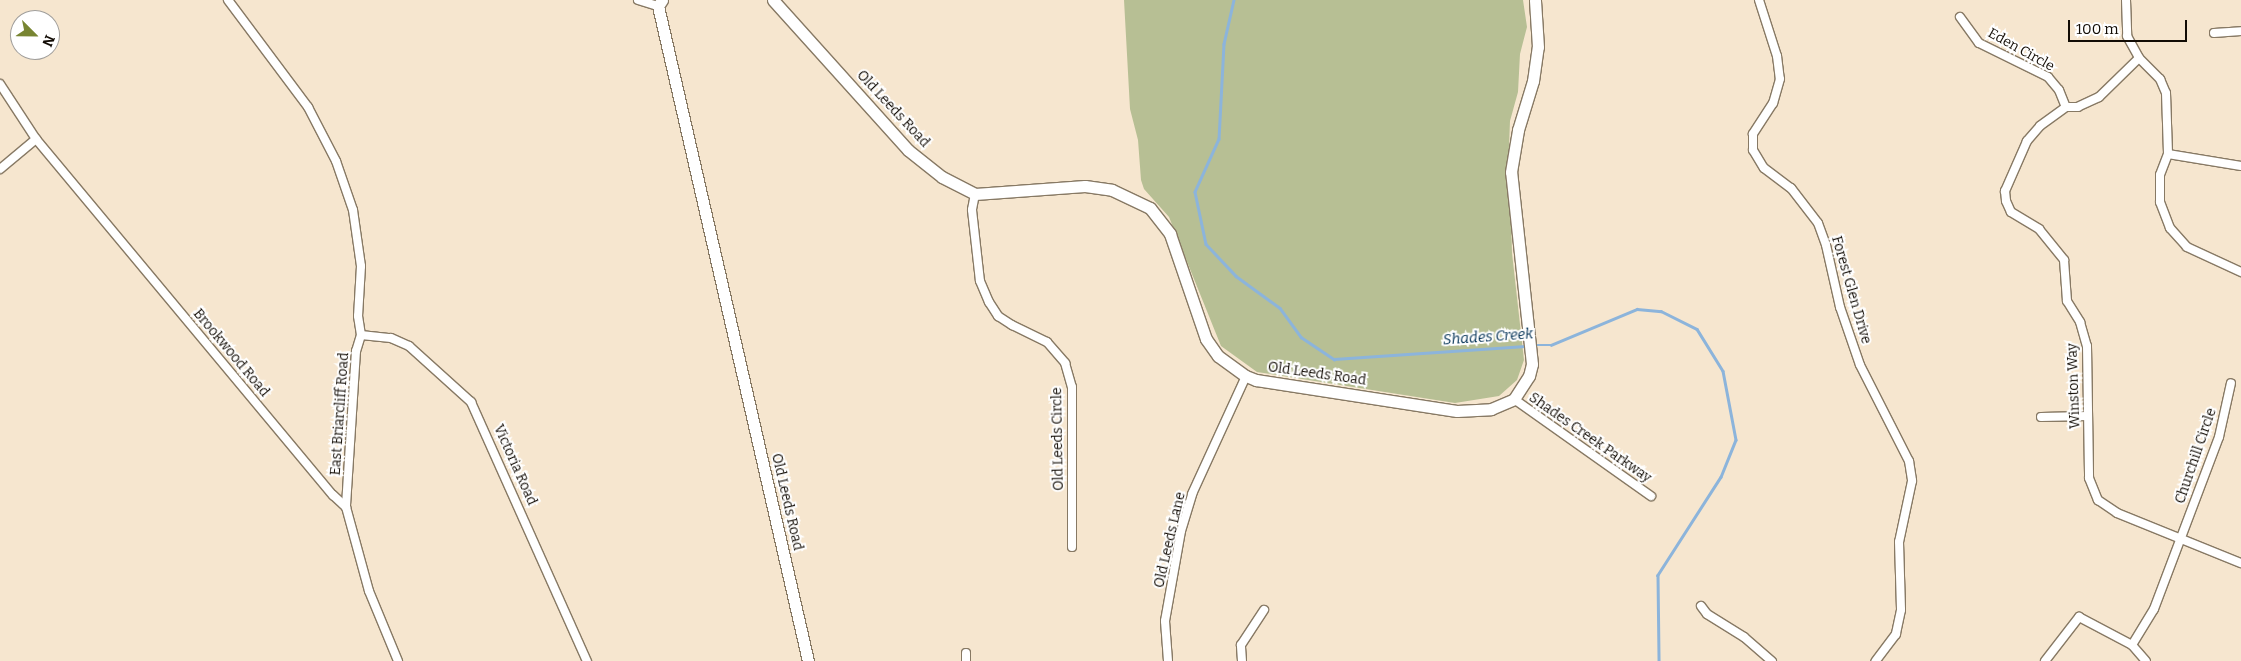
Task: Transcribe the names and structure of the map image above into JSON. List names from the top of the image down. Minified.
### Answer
{"streets":{"main road":["Old Leeds Road"],"street":["Eden Circle","Forest Glen Drive","Brookwood Road","Winston Way","East Briarcliff Road","Shades Creek Parkway","Old Leeds Circle","Churchill Circle","Victoria Road","Old Leeds Lane"]},"crossings":[["Eden Circle","Winston Way"],["Old Leeds Road","Shades Creek Parkway"],["Old Leeds Road","Old Leeds Circle"],["Old Leeds Road","Old Leeds Lane"],["Brookwood Road","East Briarcliff Road"],["Winston Way","Churchill Circle"],["East Briarcliff Road","Victoria Road"]],"water":["Shades Creek"],"scale_bar":"100 m","north":"bottom right"}
